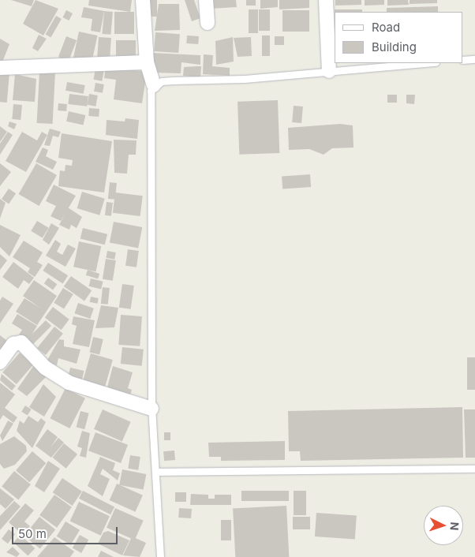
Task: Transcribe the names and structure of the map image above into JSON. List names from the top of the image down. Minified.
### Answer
{"legend":["Road","Building"],"scale_bar":"50 m","north":"right"}
